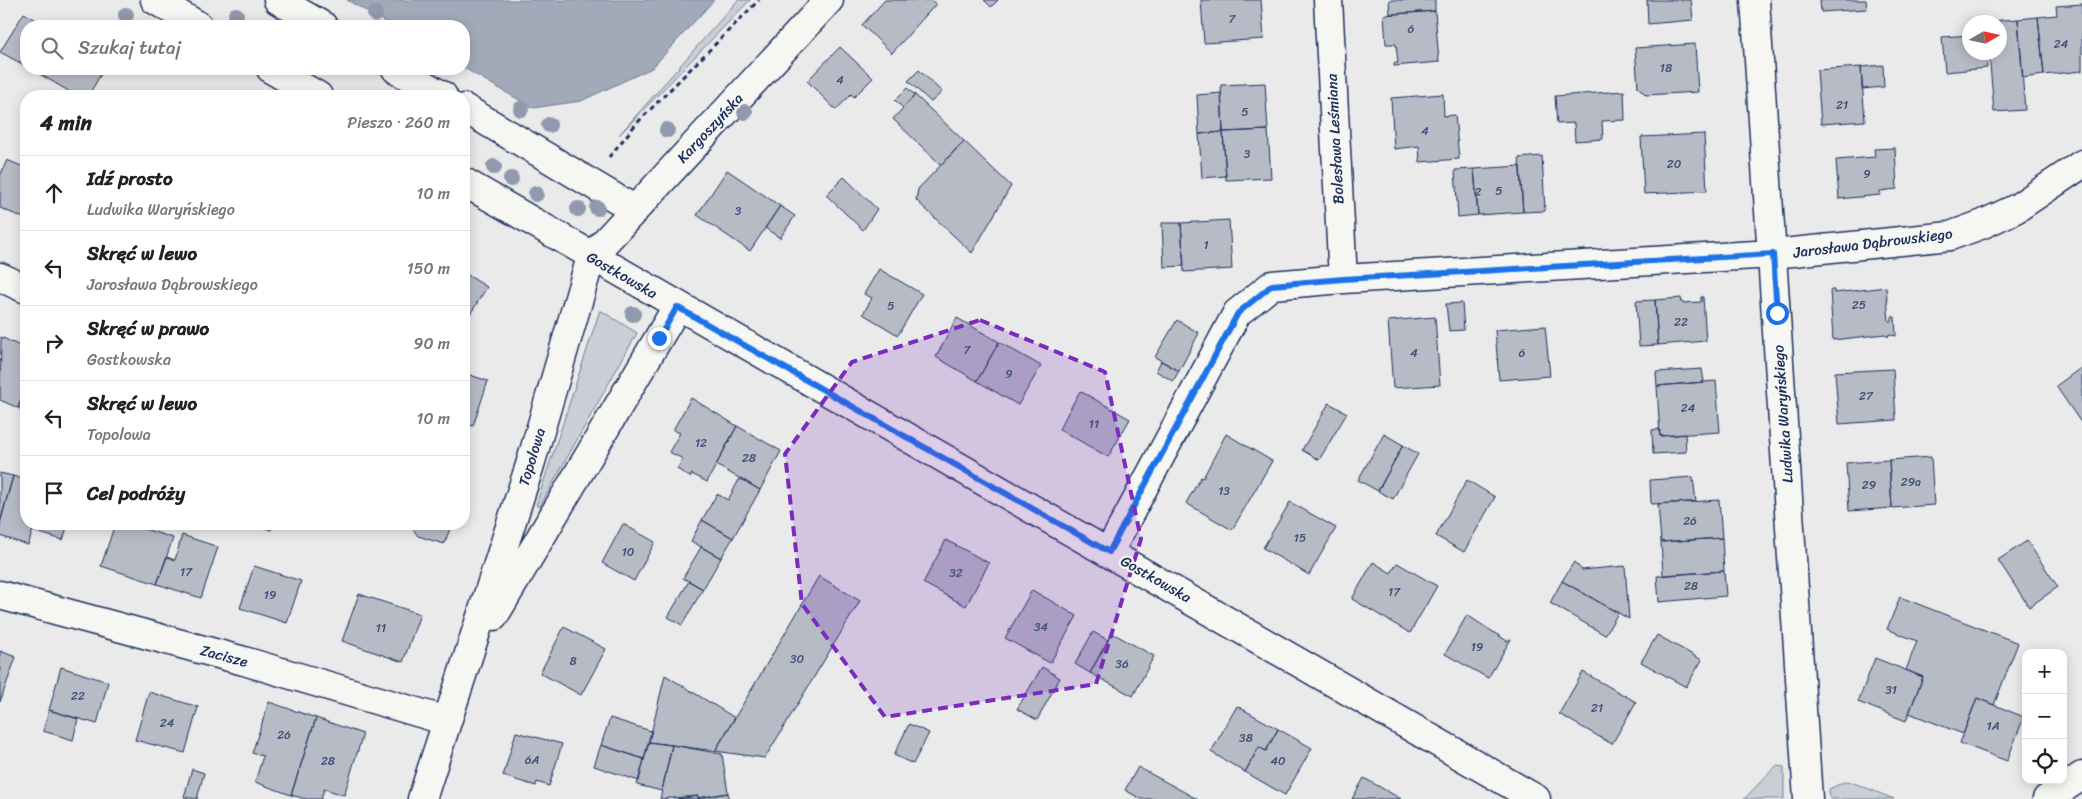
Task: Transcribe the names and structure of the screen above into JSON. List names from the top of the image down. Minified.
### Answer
{"streets":{"street":["Kargoszyńska","Bolesława Leśmiana","Jarosława Dąbrowskiego","Gostkowska","Ludwika Waryńskiego","Topolowa","Zacisze"]},"crossings":[["Kargoszyńska","Gostkowska"],["Kargoszyńska","Topolowa"],["Bolesława Leśmiana","Jarosława Dąbrowskiego"],["Jarosława Dąbrowskiego","Gostkowska"],["Jarosława Dąbrowskiego","Ludwika Waryńskiego"],["Gostkowska","Topolowa"],["Topolowa","Zacisze"]],"house_numbers":["7","6","24","18","4","21","5","4","3","20","9","5","2","3","1","25","5","22","7","4","6","9","27","24","11","12","28","29a","29","13","26","15","10","17","32","28","17","19","34","11","19","30","8","36","31","22","21","24","1A","26","38","6A","28","40"],"north":"right","page":{"search":"Szukaj tutaj","heading":["4 min","Pieszo · 260 m"],"list":[["Idź prosto","Ludwika Waryńskiego","10 m"],["Skręć w lewo","Jarosława Dąbrowskiego","150 m"],["Skręć w prawo","Gostkowska","90 m"],["Skręć w lewo","Topolowa","10 m"],"Cel podróży"],"map_buttons":["+","−"]}}
